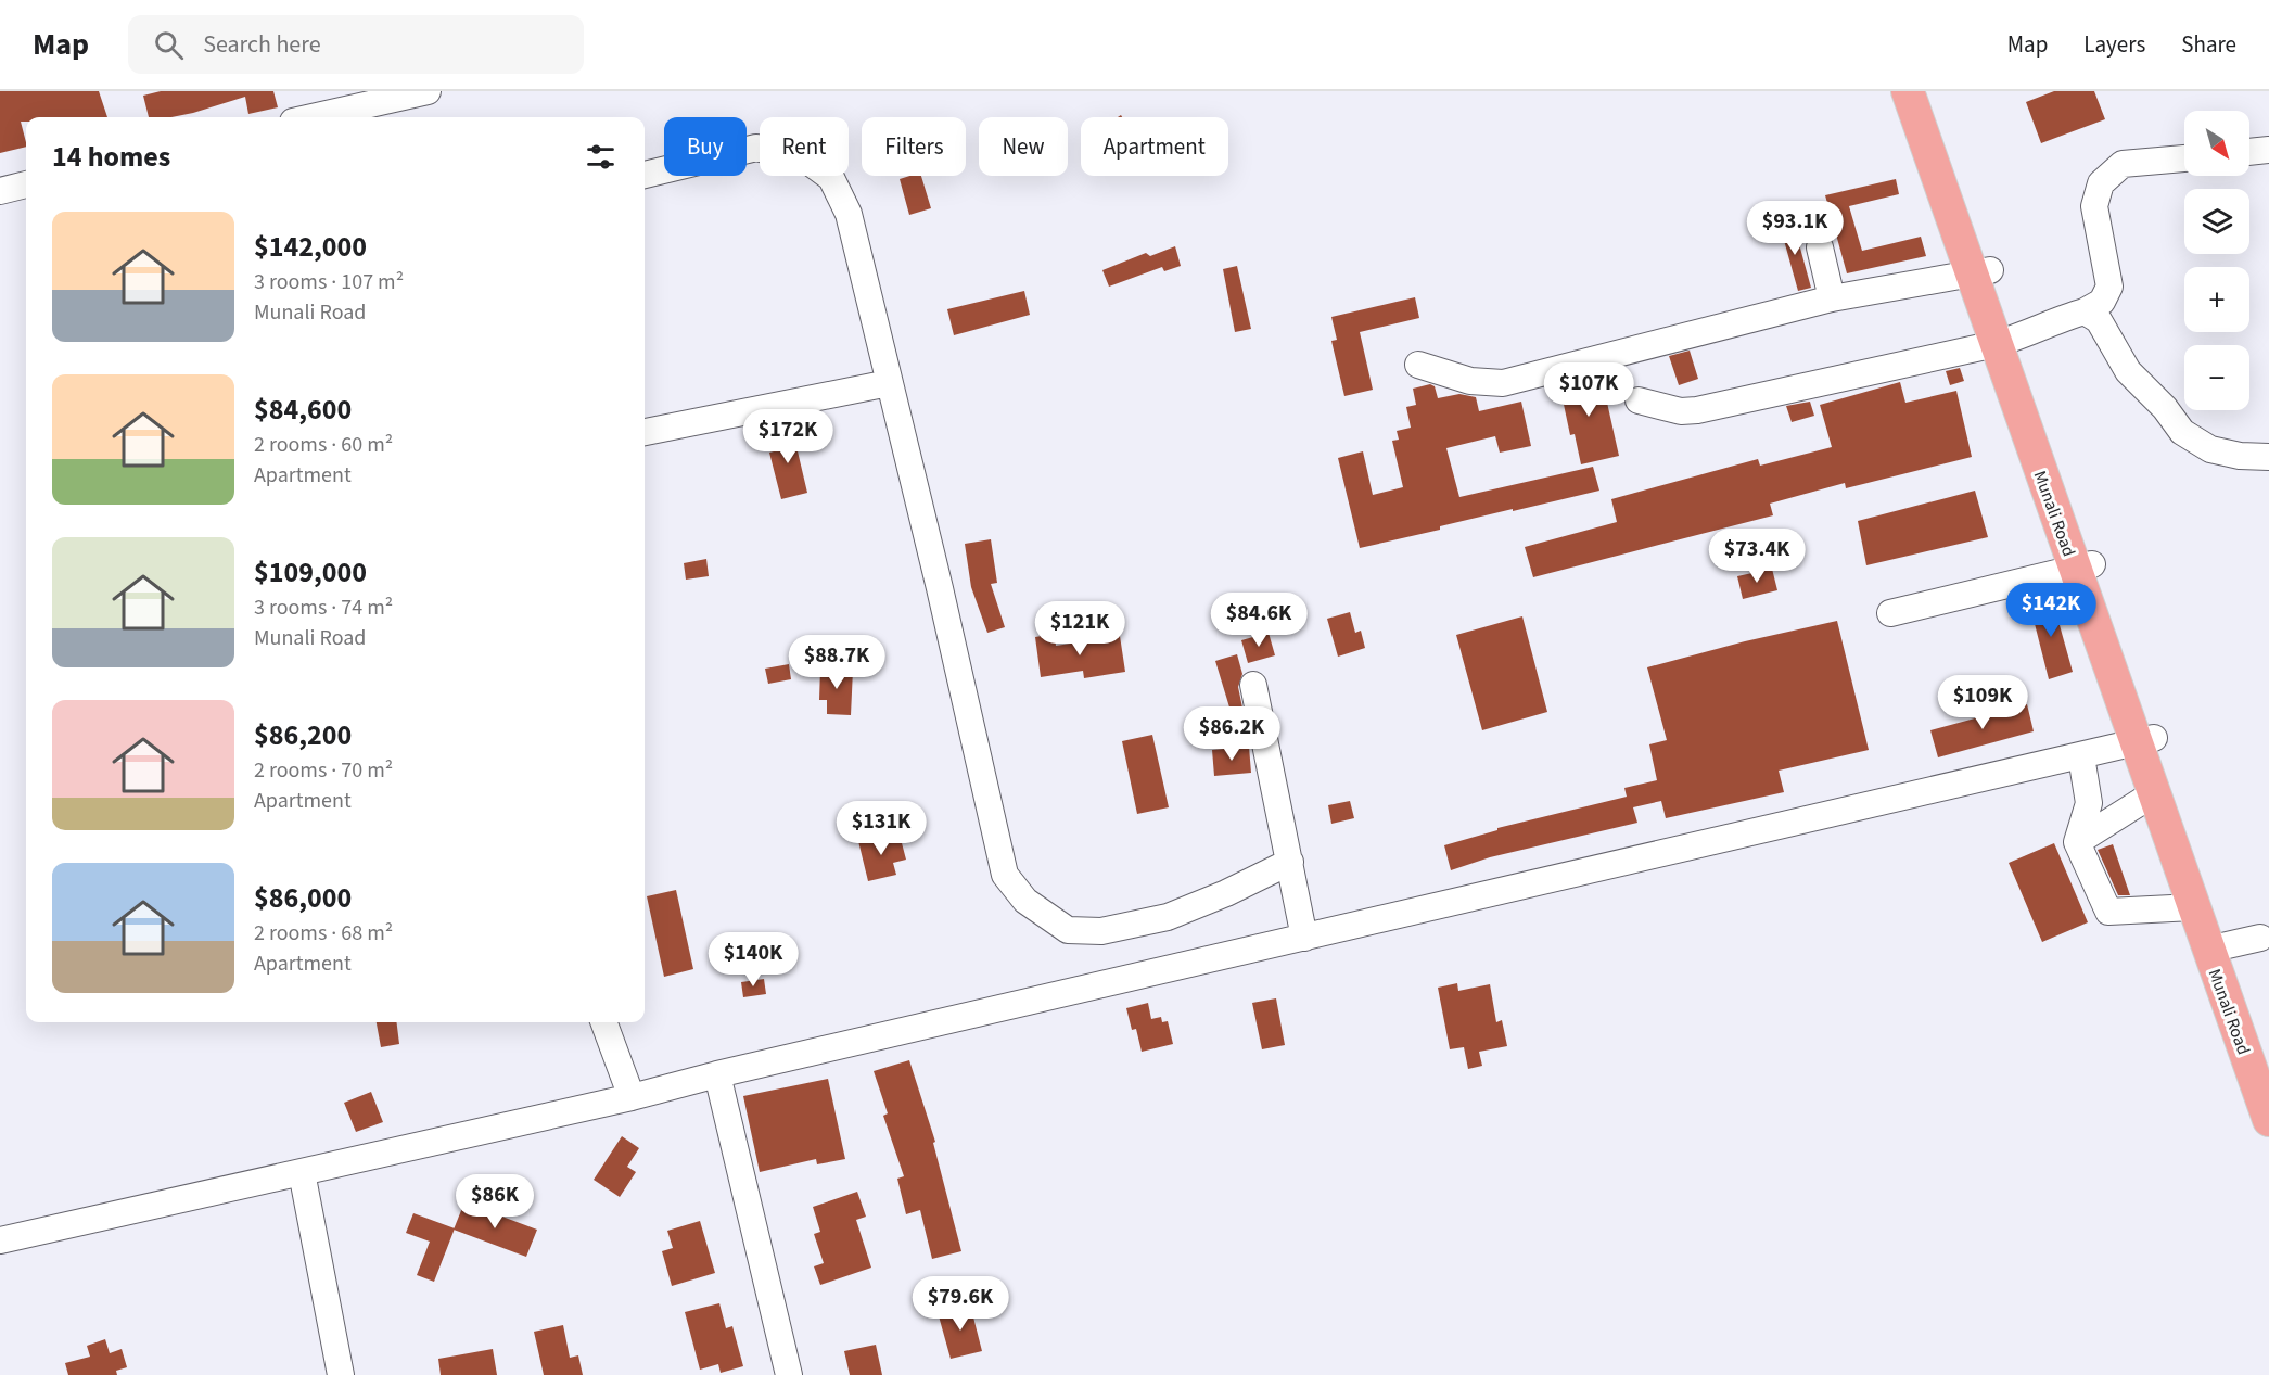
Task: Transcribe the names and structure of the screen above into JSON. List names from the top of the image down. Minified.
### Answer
{"streets":{"main road":["Munali Road"]},"north":"bottom right","page":{"header":"Map","search":"Search here","nav":["Map","Layers","Share"],"map_buttons":["+","−"],"chip":["Buy","Rent","Filters","New","Apartment"],"heading":"14 homes","list":[{"name":"$142,000","note":"3 rooms · 107 m² · Munali Road"},{"name":"$84,600","note":"2 rooms · 60 m² · Apartment"},{"name":"$109,000","note":"3 rooms · 74 m² · Munali Road"},{"name":"$86,200","note":"2 rooms · 70 m² · Apartment"},{"name":"$86,000","note":"2 rooms · 68 m² · Apartment"}],"price":["$93.1K","$107K","$172K","$73.4K","$142K","$84.6K","$121K","$88.7K","$109K","$86.2K","$131K","$140K","$86K","$79.6K"]}}
